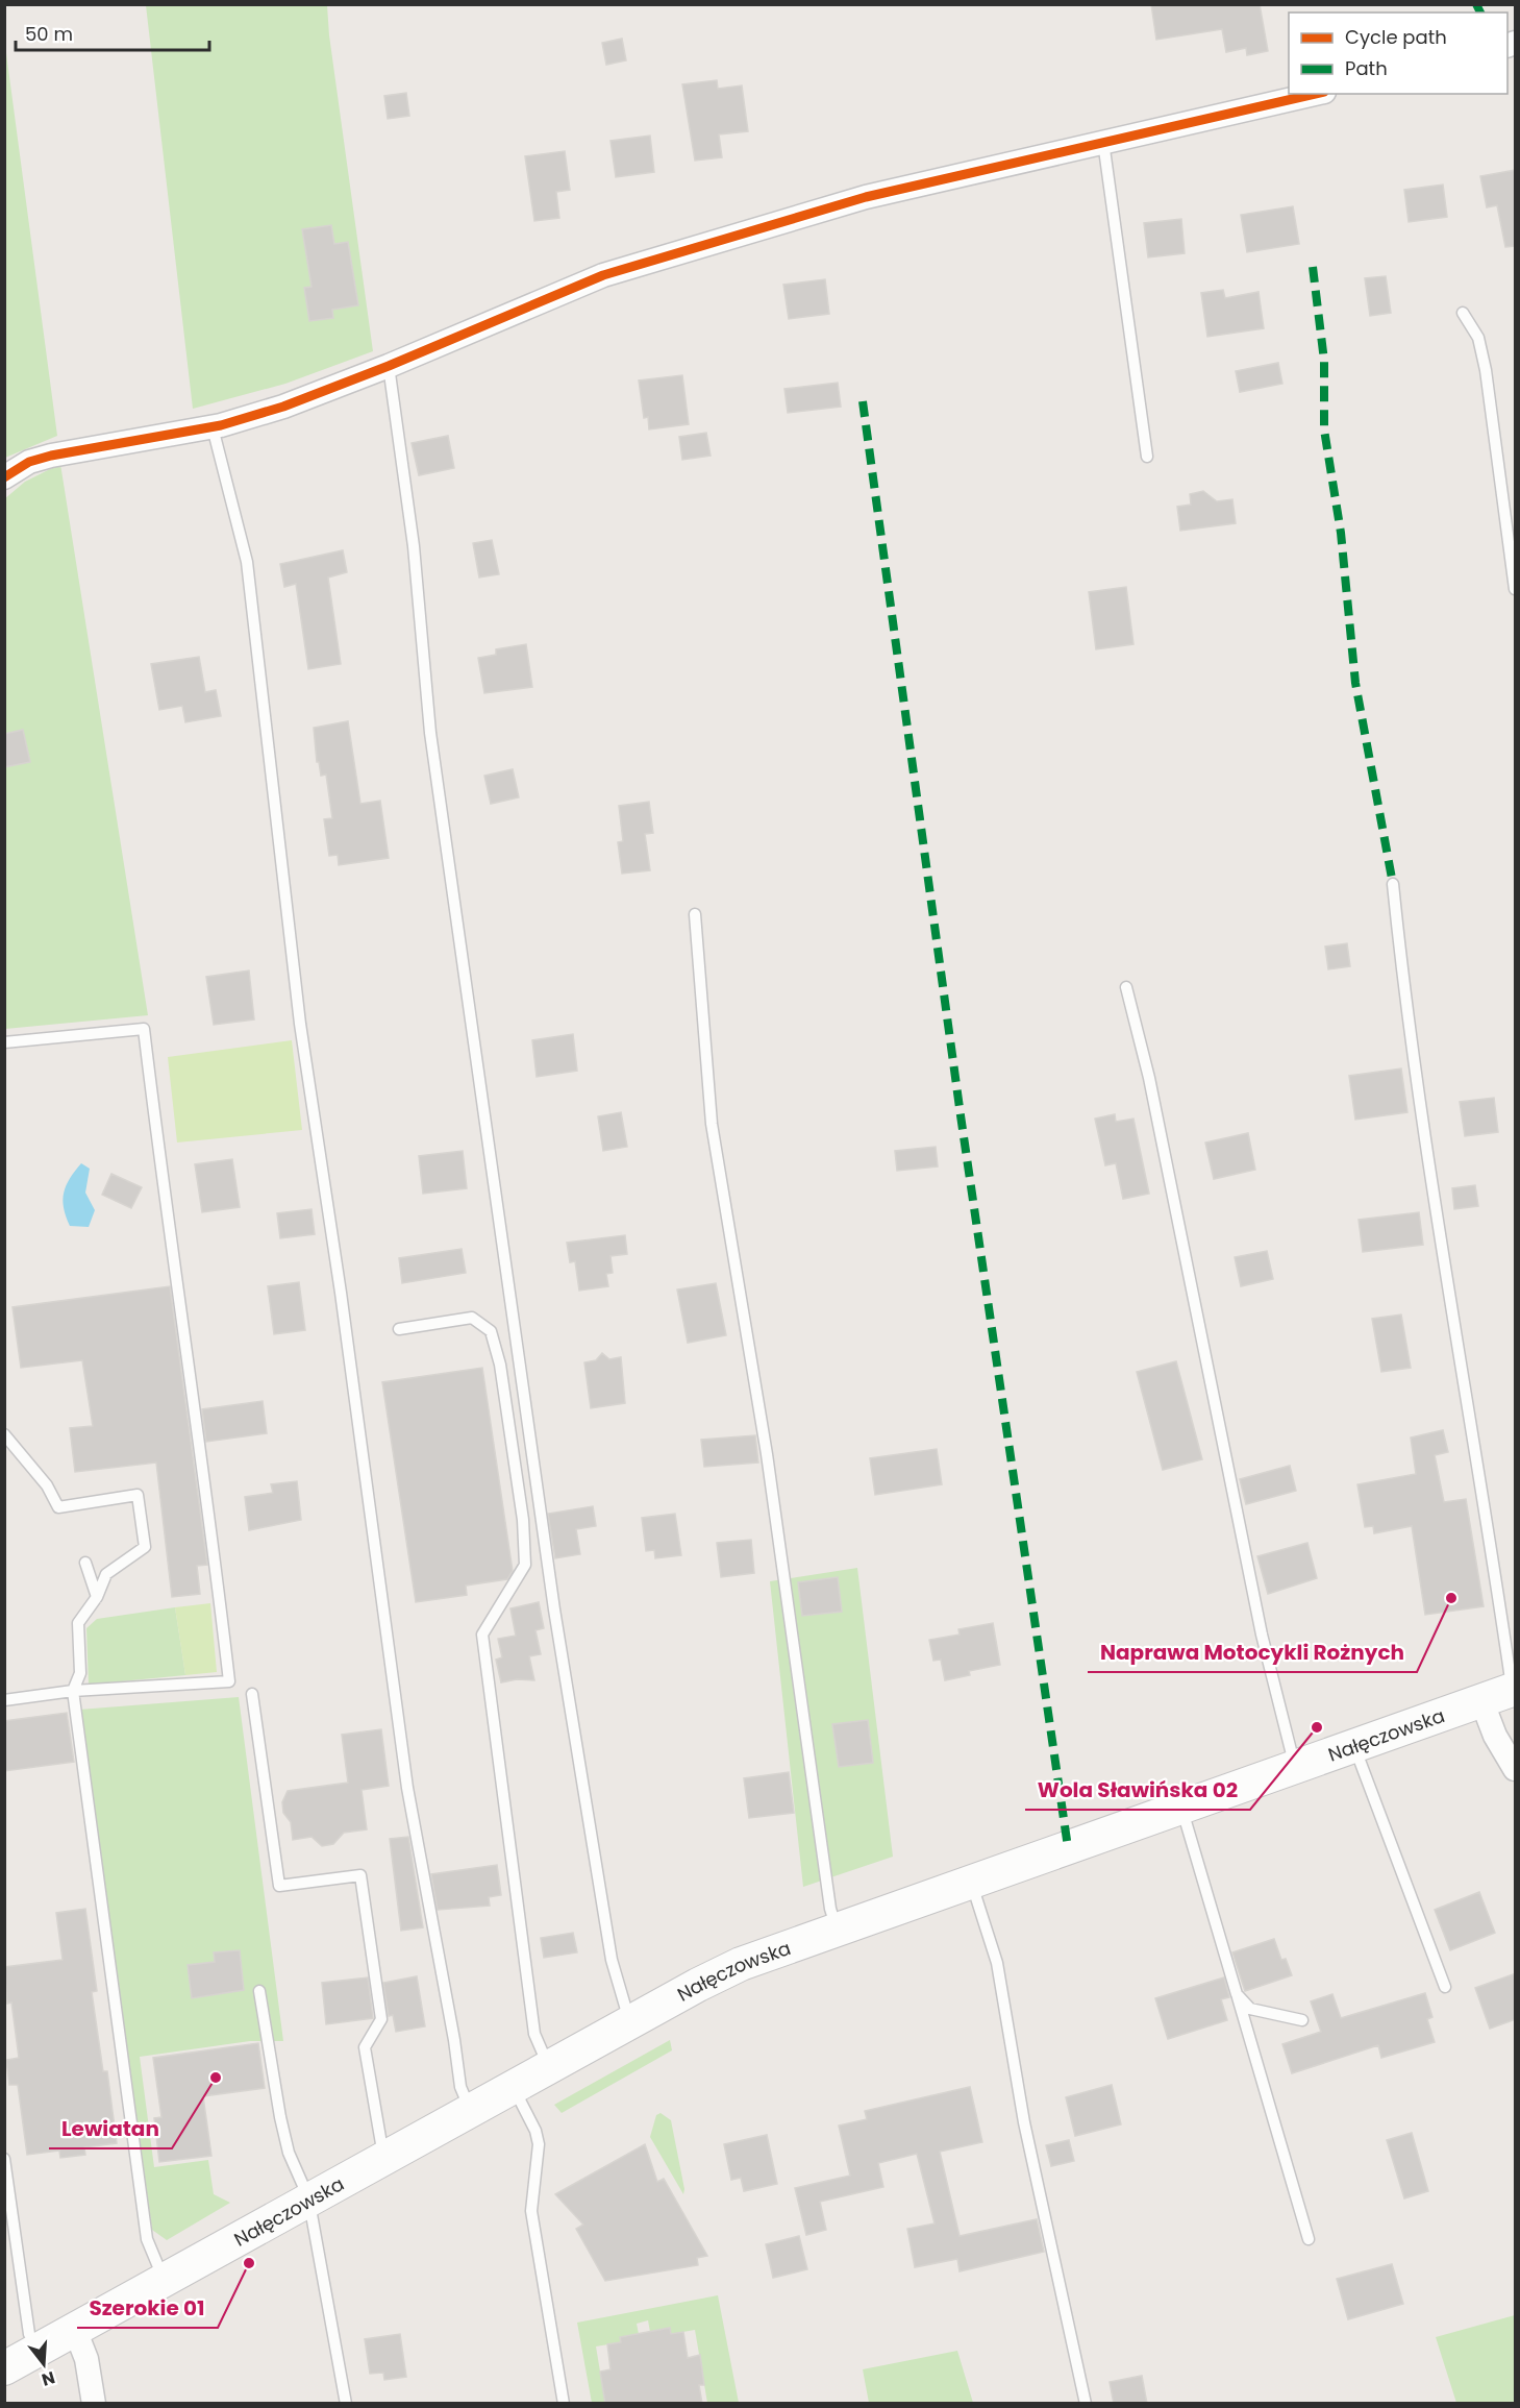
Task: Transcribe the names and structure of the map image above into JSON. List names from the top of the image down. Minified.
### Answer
{"streets":{"main road":["Nałęczowska"]},"places":["Naprawa Motocykli Rożnych","Wola Sławińska 02","Lewiatan","Szerokie 01"],"legend":["Cycle path","Path"],"scale_bar":"50 m","north":"bottom"}
